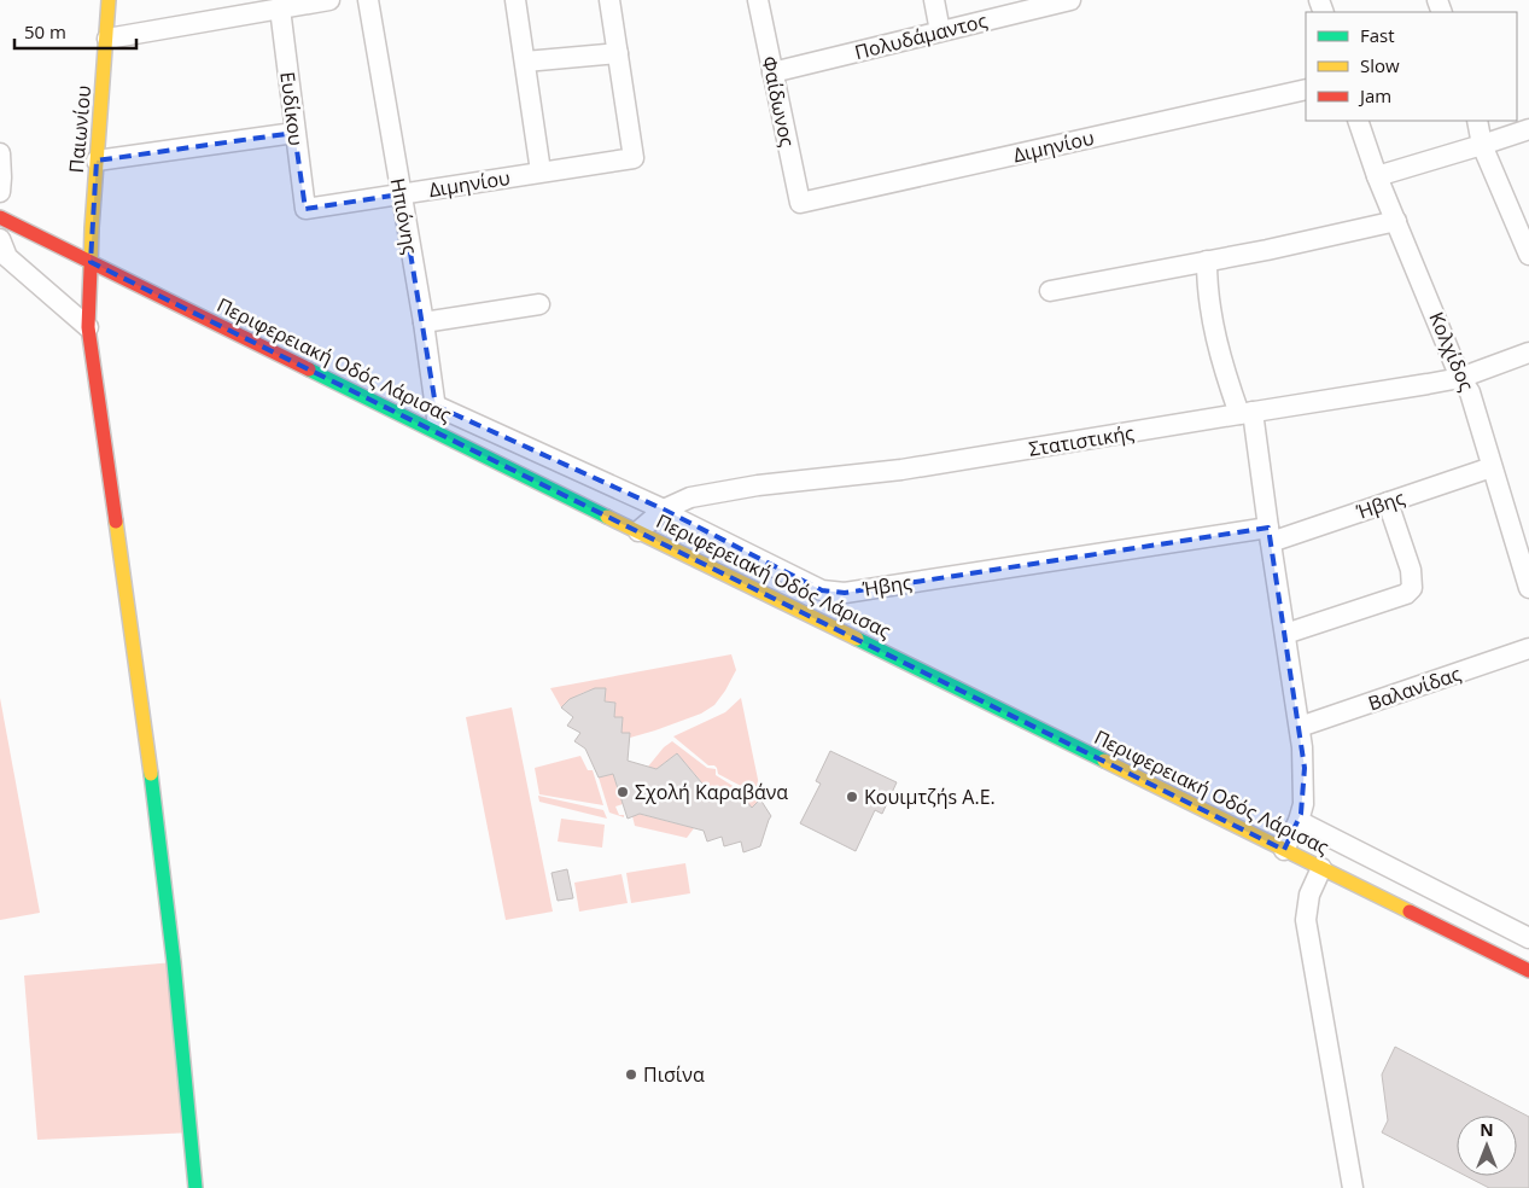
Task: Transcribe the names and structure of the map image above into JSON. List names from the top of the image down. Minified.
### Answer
{"streets":{"main road":["Παιωνίου","Περιφερειακή Οδός Λάρισας"],"street":["Πολυδάμαντος","Φαίδωνος","Ευδίκου","Διμηνίου","Ηπιόνης","Κολχίδος","Στατιστικής","Ήβης","Βαλανίδας"]},"crossings":[["Πολυδάμαντος","Φαίδωνος"],["Φαίδωνος","Διμηνίου"],["Ευδίκου","Διμηνίου"],["Παιωνίου","Περιφερειακή Οδός Λάρισας"],["Διμηνίου","Ηπιόνης"],["Ηπιόνης","Περιφερειακή Οδός Λάρισας"],["Ηπιόνης","Ήβης"],["Κολχίδος","Στατιστικής"],["Κολχίδος","Ήβης"],["Περιφερειακή Οδός Λάρισας","Στατιστικής"],["Στατιστικής","Ήβης"]],"places":["Σχολή Καραβάνα","Κουιμτζήs Α.Ε.","Πισίνα"],"legend":["Fast","Slow","Jam"],"scale_bar":"50 m","north":"top"}
